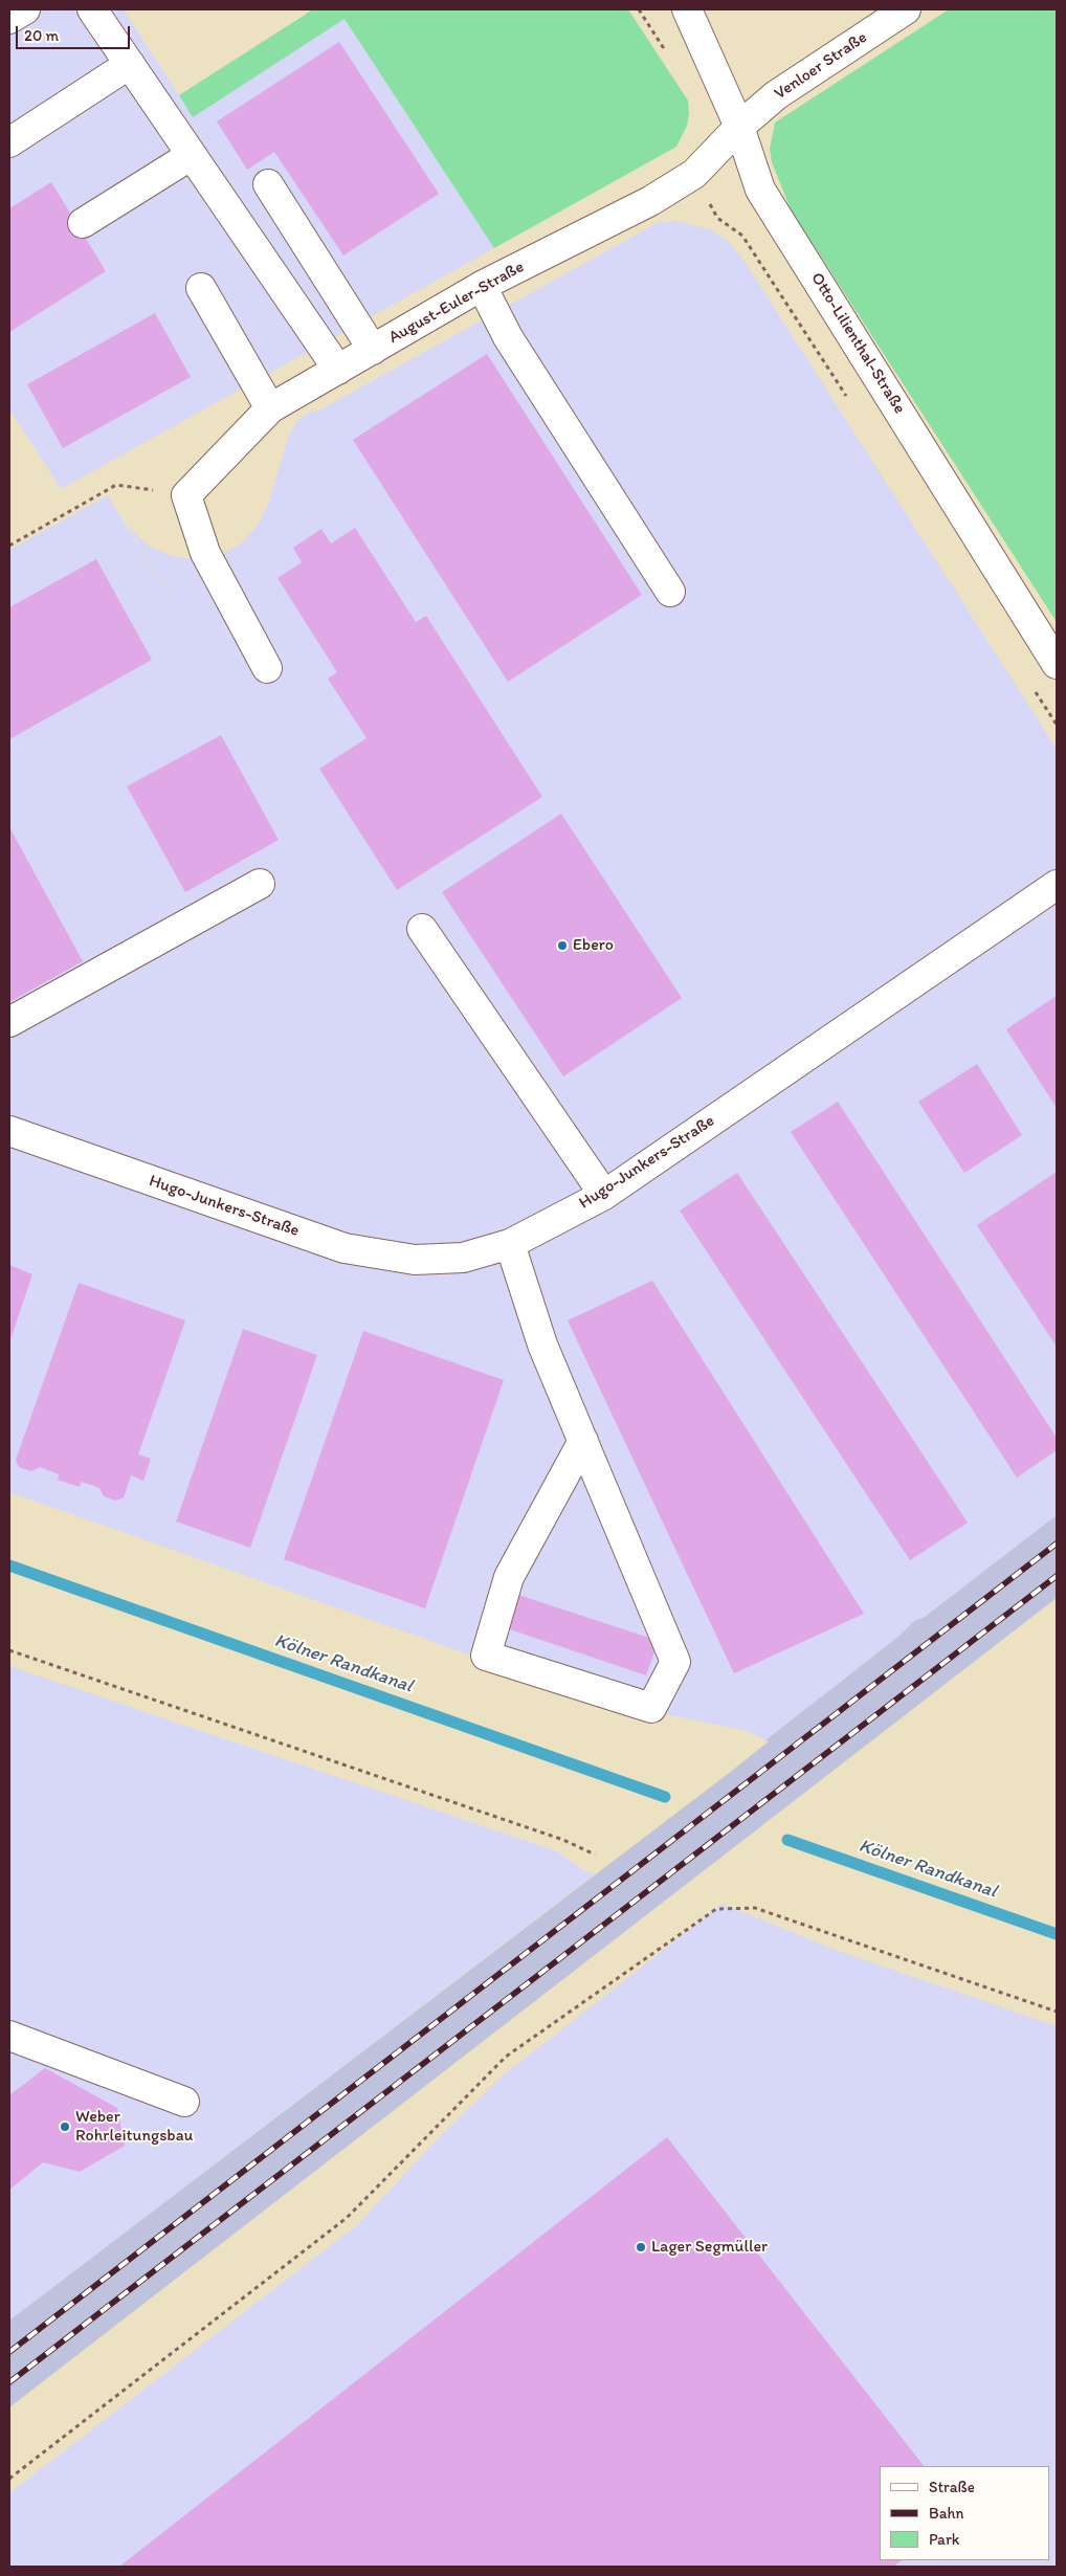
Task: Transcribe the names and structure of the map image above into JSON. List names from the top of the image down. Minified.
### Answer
{"streets":{"street":["Venloer Straße","August-Euler-Straße","Otto-Lilienthal-Straße","Hugo-Junkers-Straße"]},"crossings":[["Venloer Straße","August-Euler-Straße"],["Venloer Straße","Otto-Lilienthal-Straße"],["August-Euler-Straße","Otto-Lilienthal-Straße"]],"water":["Kölner Randkanal"],"places":["Ebero","Weber Rohrleitungsbau","Lager Segmüller"],"legend":["Straße","Bahn","Park"],"scale_bar":"20 m"}
